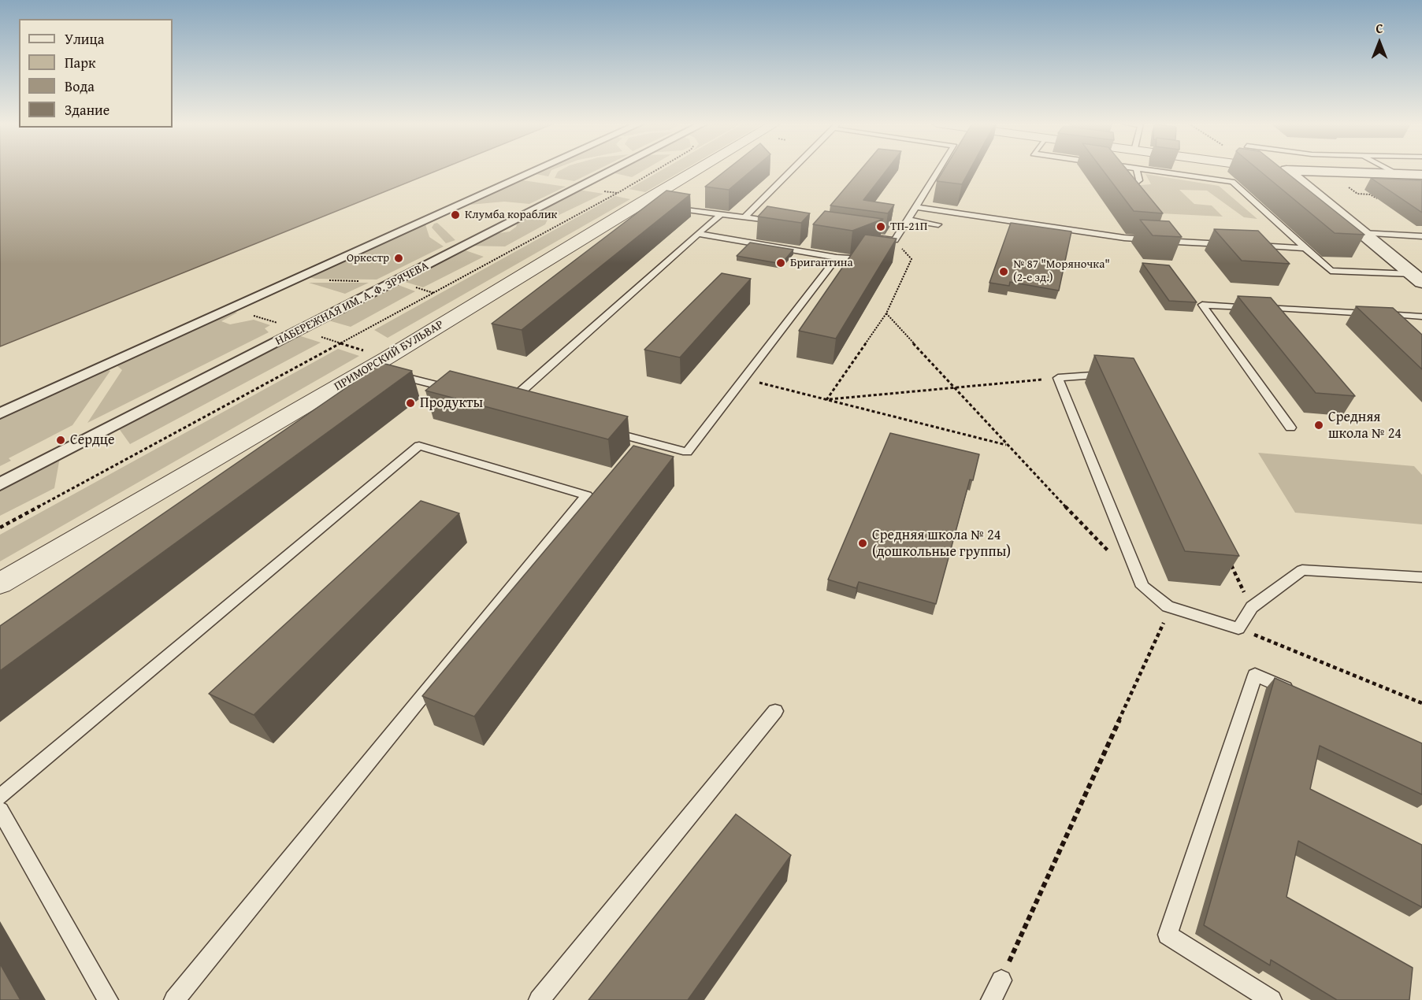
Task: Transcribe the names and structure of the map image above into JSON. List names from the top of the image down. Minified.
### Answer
{"streets":{"street":["НАБЕРЕЖНАЯ ИМ. А. Ф. ЗРЯЧЕВА","ПРИМОРСКИЙ БУЛЬВАР"]},"places":["Клумба кораблик","ТП-21П","Оркестр","Бригантина","№ 87 \"Моряночка\" (2-е зд.)","Продукты","Средняя школа № 24","Сердце","Средняя школа № 24 (дошкольные группы)"],"legend":["Улица","Парк","Вода","Здание"],"north":"top"}
